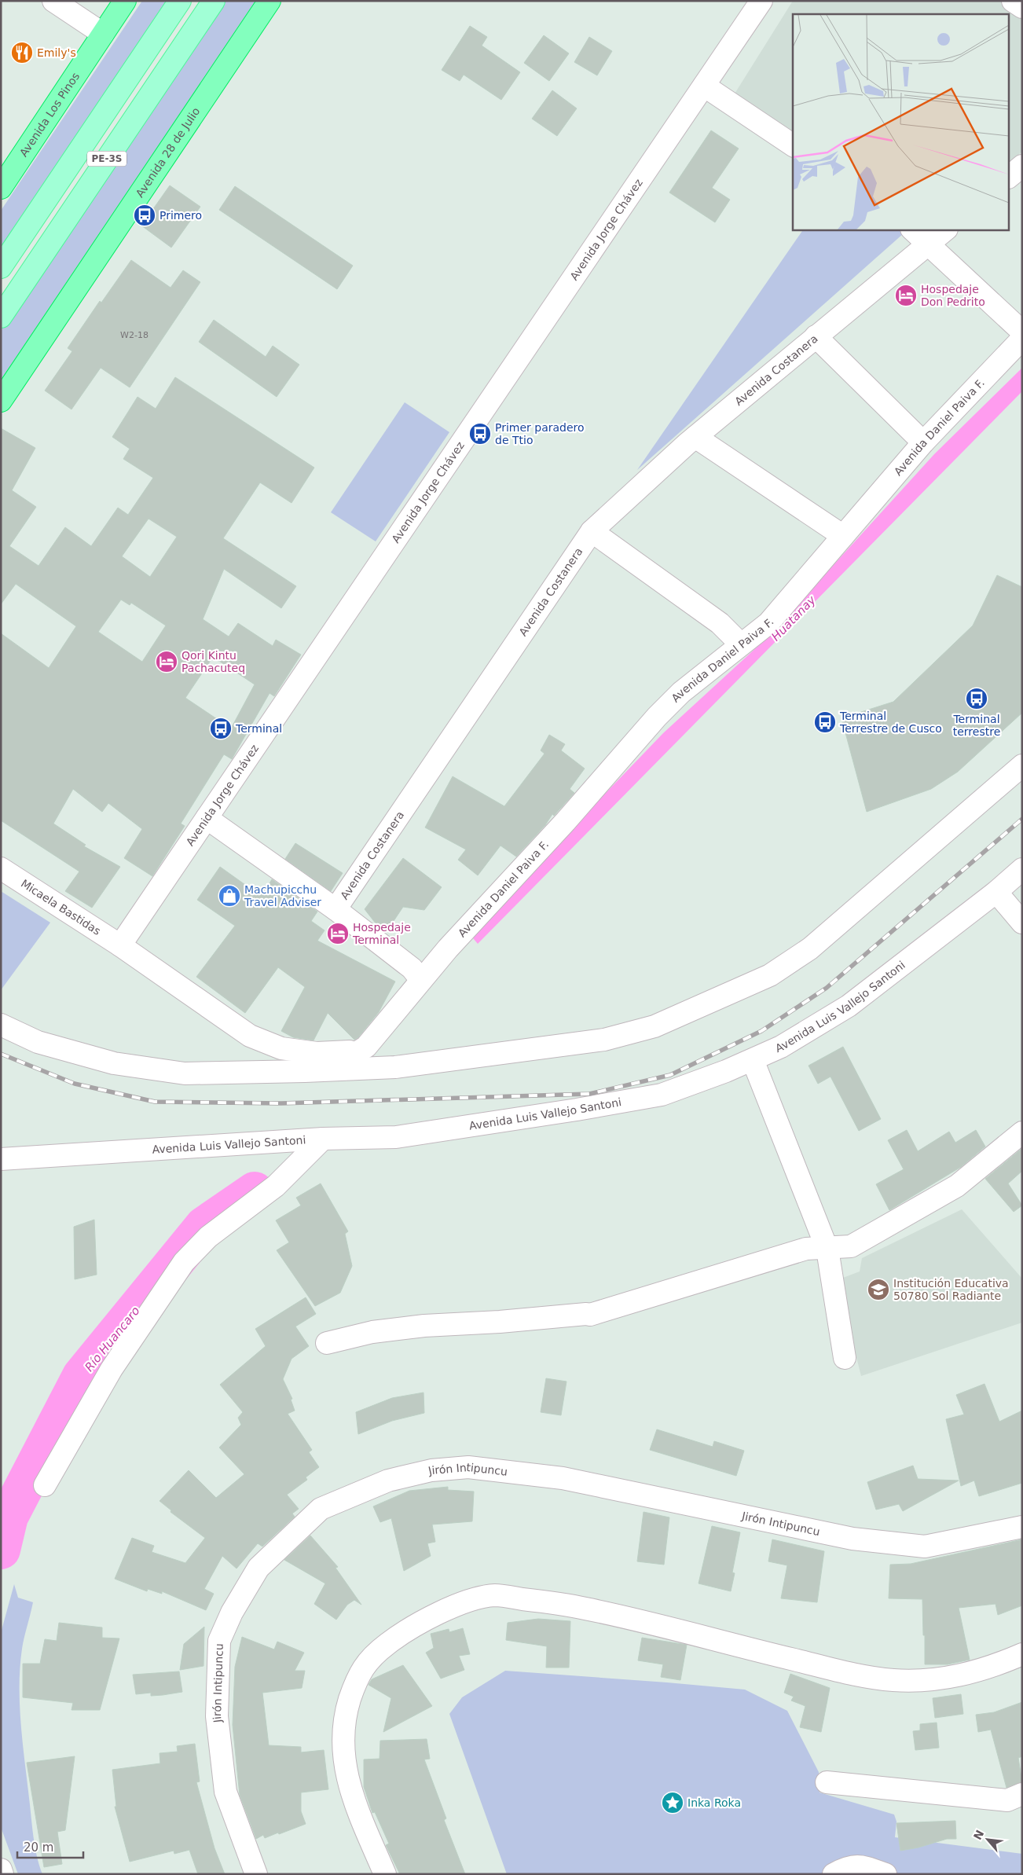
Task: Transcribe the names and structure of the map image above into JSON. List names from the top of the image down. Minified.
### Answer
{"streets":{"highway":["Avenida Los Pinos","Avenida 28 de Julio"],"main road":["PE-3S"],"street":["Avenida Jorge Chávez","Avenida Costanera","Avenida Daniel Paiva F.","Micaela Bastidas","Avenida Luis Vallejo Santoni","Jirón Intipuncu"]},"crossings":[["Avenida Jorge Chávez","Avenida Costanera"],["Avenida Jorge Chávez","Micaela Bastidas"],["Avenida Daniel Paiva F.","Micaela Bastidas"]],"water":["Huatanay","Río Huancaro"],"places":{"restaurant":["Emily's"],"bus stop":["Primero","Primer paradero de Ttio","Terminal terrestre","Terminal Terrestre de Cusco","Terminal"],"hotel":["Hospedaje Don Pedrito","Qori Kintu Pachacuteq","Hospedaje Terminal"],"shop":["Machupicchu Travel Adviser"],"school or university":["Institución Educativa 50780 Sol Radiante"],"place":["Inka Roka"]},"house_numbers":["W2-18"],"scale_bar":"20 m","north":"top left"}
